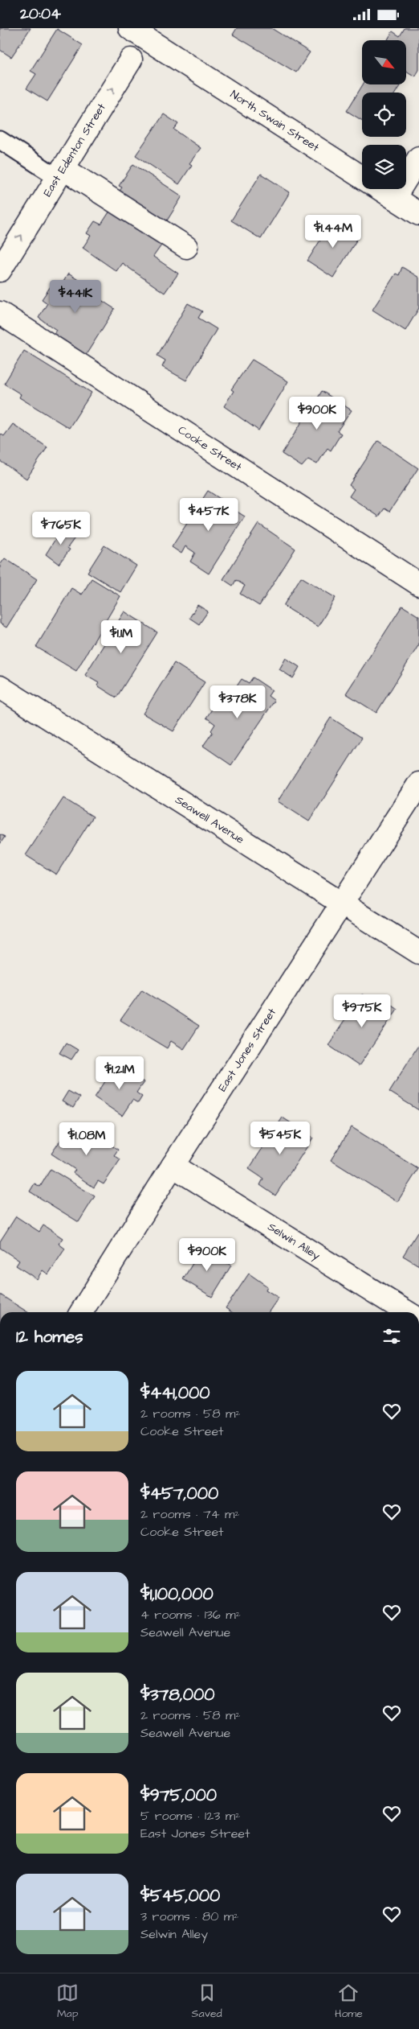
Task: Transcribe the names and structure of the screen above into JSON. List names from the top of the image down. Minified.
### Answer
{"streets":{"street":["North Swain Street","East Edenton Street","Cooke Street","Seawell Avenue","East Jones Street","Selwin Alley"]},"crossings":[["North Swain Street","East Edenton Street"],["Seawell Avenue","East Jones Street"],["East Jones Street","Selwin Alley"]],"one_way":["East Edenton Street"],"north":"bottom right","page":{"status":"20:04","price":["$1.44M","$441K","$900K","$457K","$765K","$1.1M","$378K","$975K","$1.21M","$545K","$1.08M","$900K"],"heading":"12 homes","list":[{"name":"$441,000","note":"2 rooms · 58 m² · Cooke Street"},{"name":"$457,000","note":"2 rooms · 74 m² · Cooke Street"},{"name":"$1,100,000","note":"4 rooms · 136 m² · Seawell Avenue"},{"name":"$378,000","note":"2 rooms · 58 m² · Seawell Avenue"},{"name":"$975,000","note":"5 rooms · 123 m² · East Jones Street"},{"name":"$545,000","note":"3 rooms · 80 m² · Selwin Alley"}],"tabs":["Map","Saved","Home"]}}
